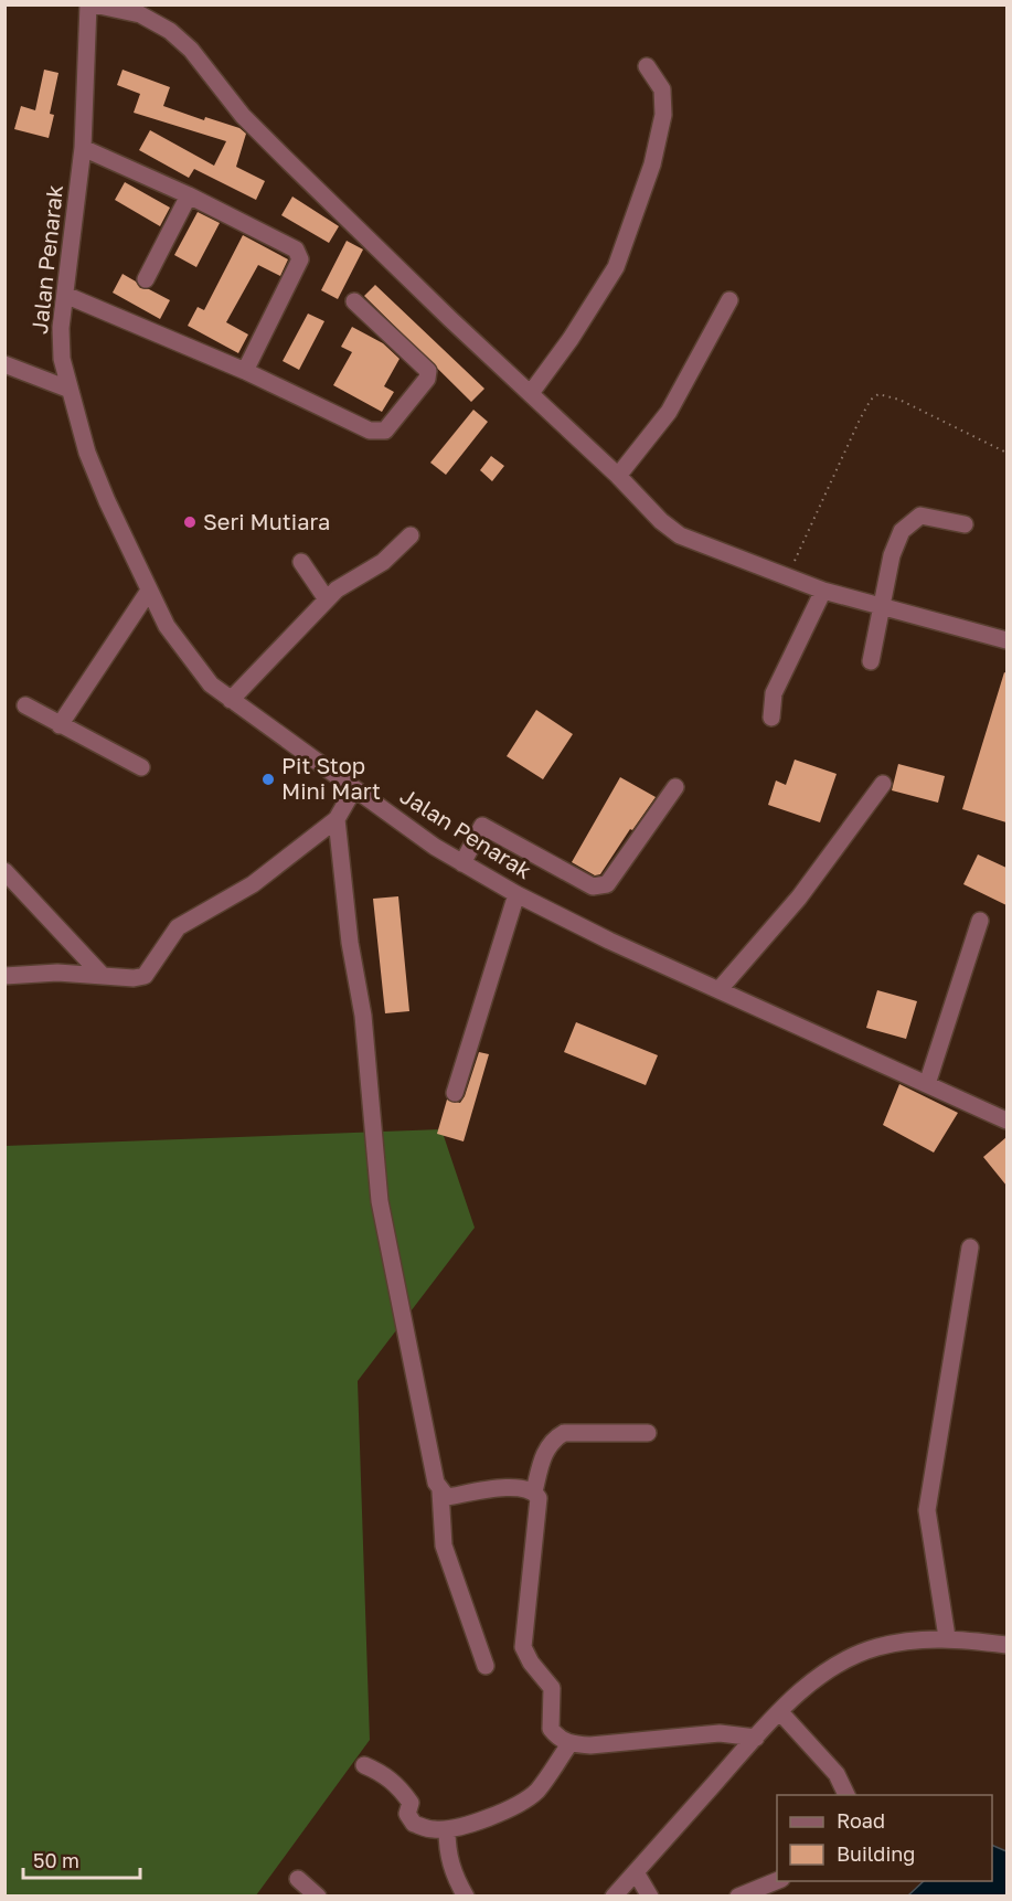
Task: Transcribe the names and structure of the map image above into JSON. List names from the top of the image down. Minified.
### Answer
{"streets":{"street":["Jalan Penarak"]},"places":["Seri Mutiara","Pit Stop Mini Mart"],"legend":["Road","Building"],"scale_bar":"50 m"}
